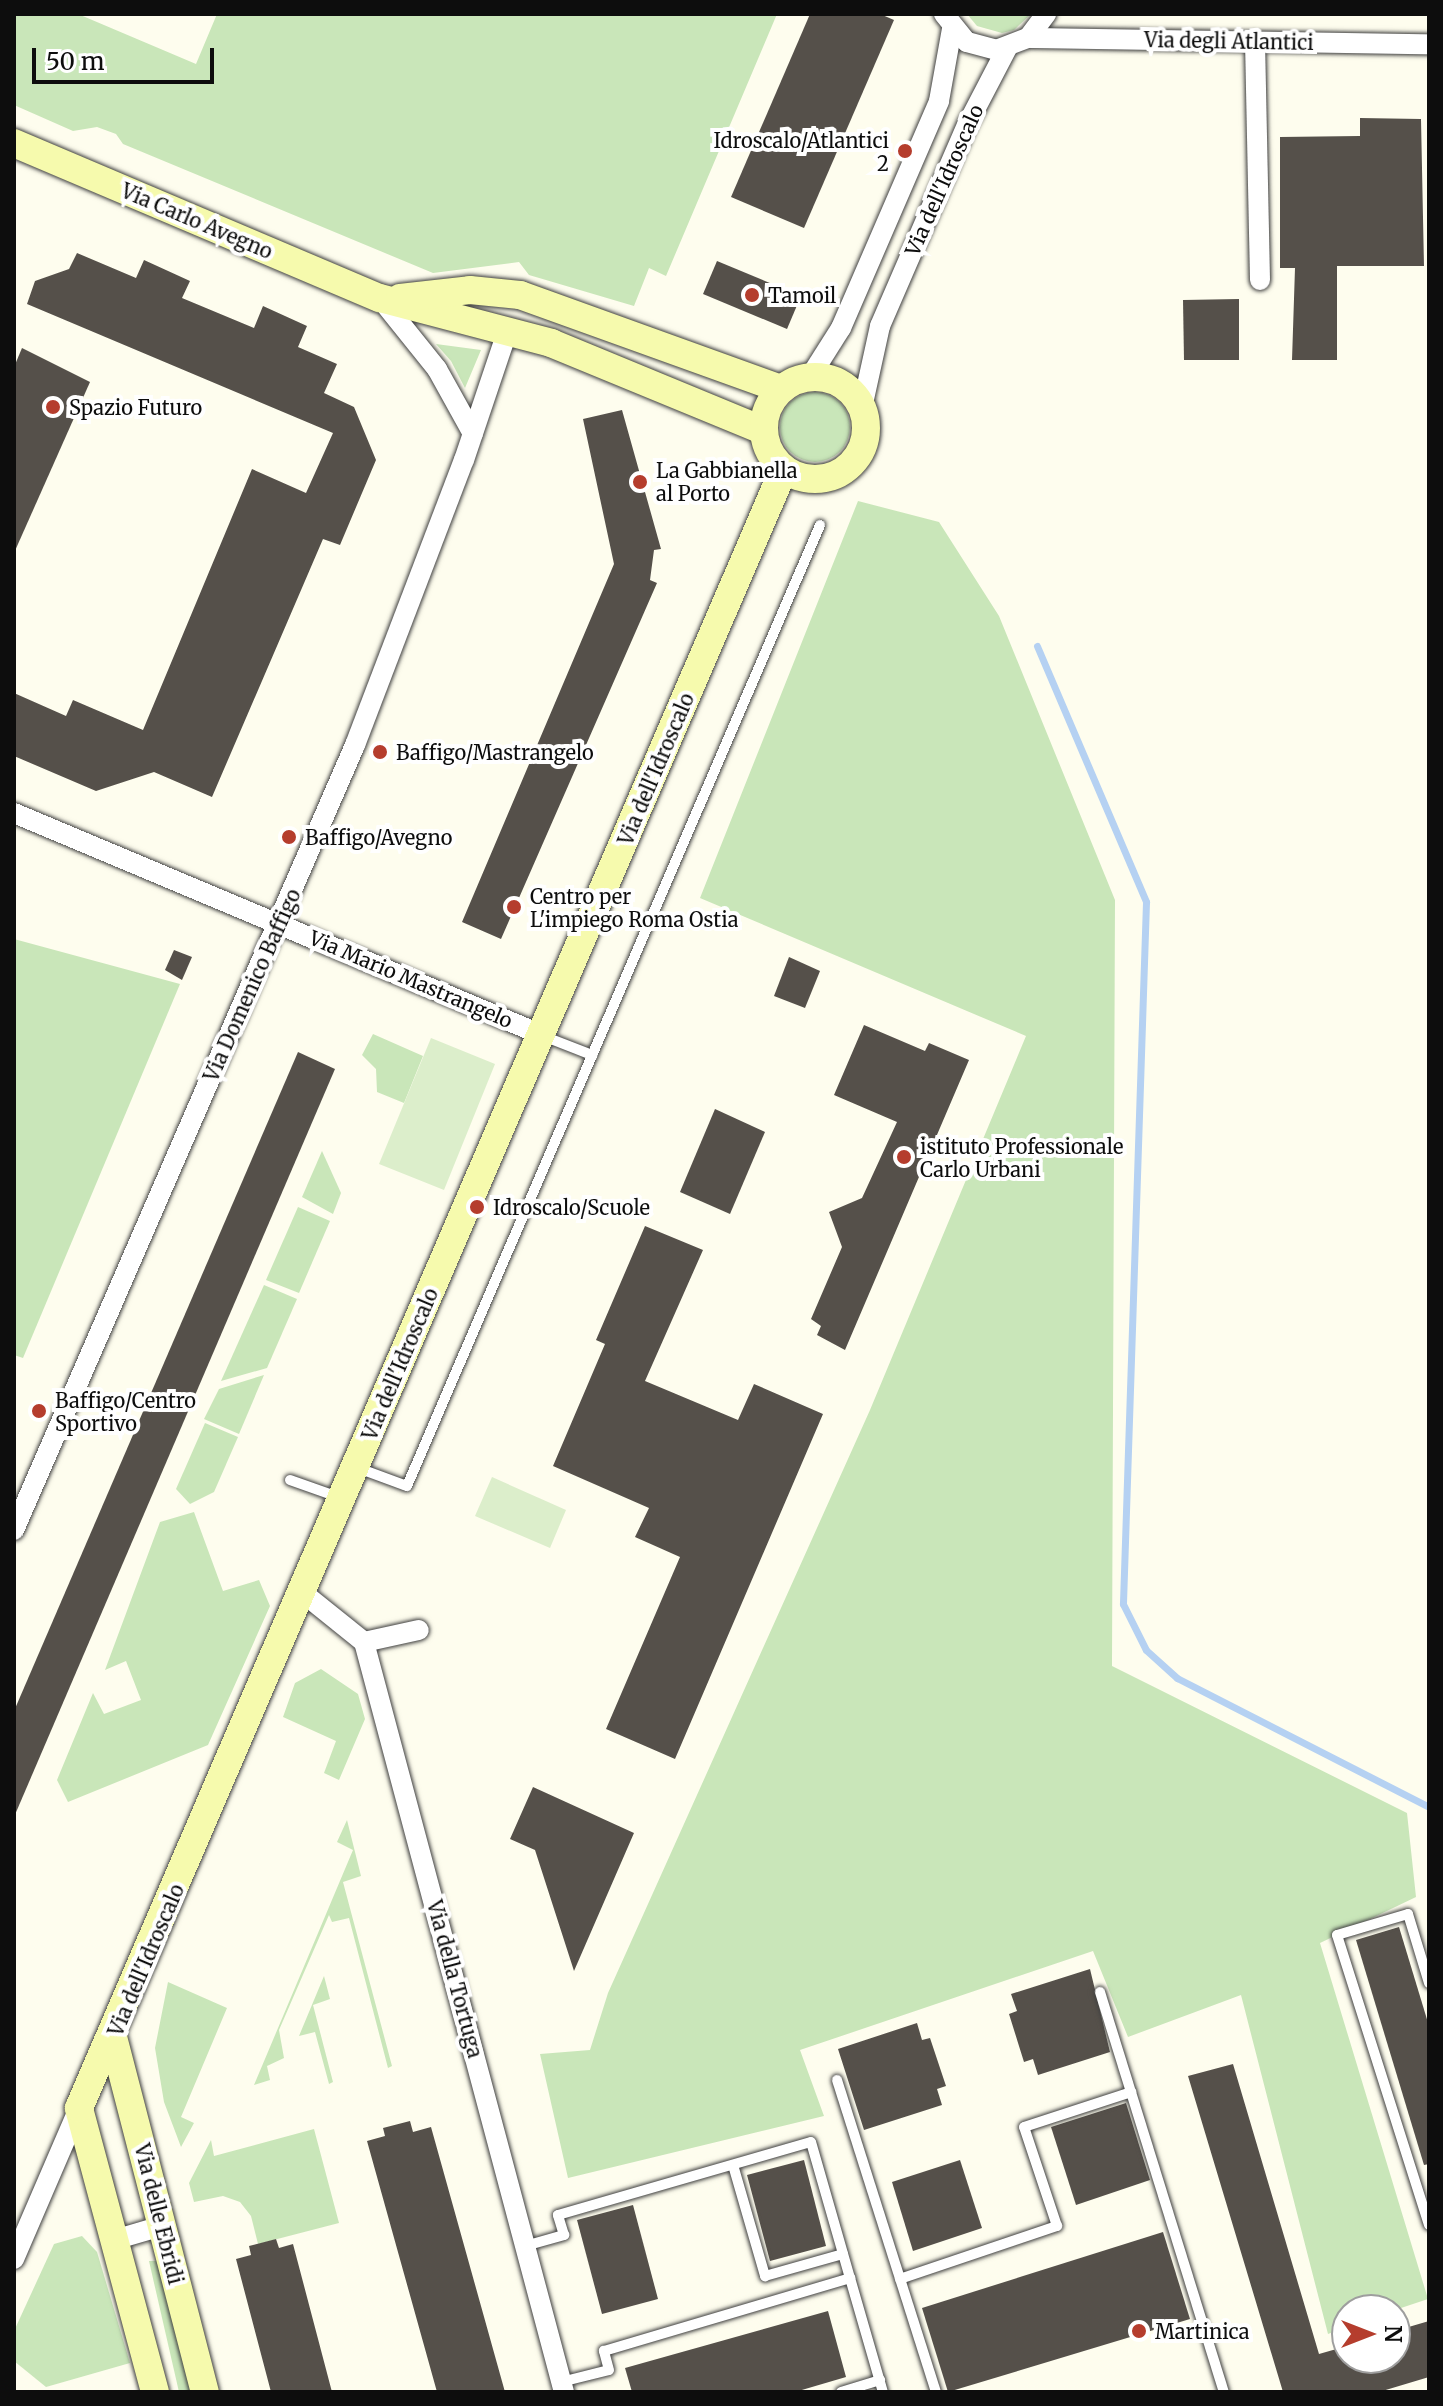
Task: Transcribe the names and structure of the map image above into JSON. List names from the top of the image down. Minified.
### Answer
{"streets":{"street":["Via degli Atlantici","Via dell'Idroscalo","Via Carlo Avegno","Via Mario Mastrangelo","Via Domenico Baffigo","Via della Tortuga","Via delle Ebridi"]},"crossings":[["Via dell'Idroscalo","Via Carlo Avegno"],["Via dell'Idroscalo","Via Mario Mastrangelo"],["Via dell'Idroscalo","Via delle Ebridi"],["Via Carlo Avegno","Via Domenico Baffigo"],["Via Mario Mastrangelo","Via Domenico Baffigo"]],"places":["Idroscalo/Atlantici 2","Tamoil","Spazio Futuro","La Gabbianella al Porto","Baffigo/Mastrangelo","Baffigo/Avegno","Centro per L'impiego Roma Ostia","istituto Professionale Carlo Urbani","Idroscalo/Scuole","Baffigo/Centro Sportivo","Martinica"],"scale_bar":"50 m","north":"right"}
